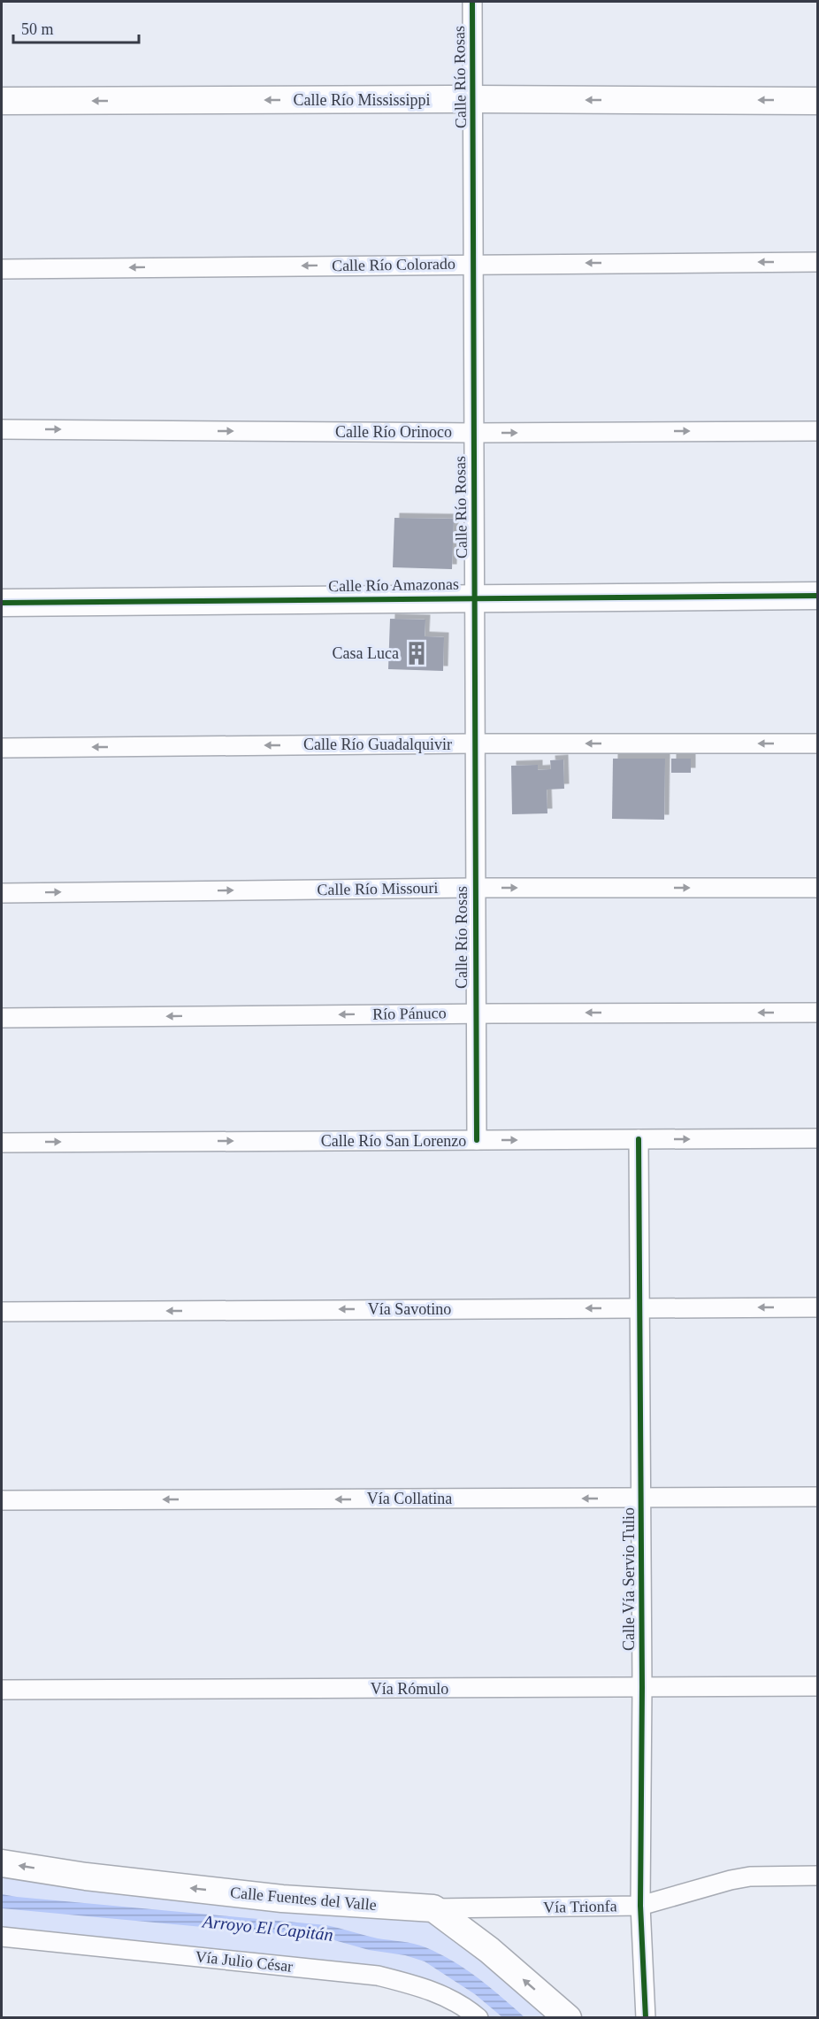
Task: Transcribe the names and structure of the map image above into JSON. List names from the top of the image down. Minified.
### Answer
{"streets":{"street":["Calle Río Rosas","Calle Río Mississippi","Calle Río Colorado","Calle Río Orinoco","Calle Río Amazonas","Calle Río Guadalquivir","Calle Río Missouri","Río Pánuco","Calle Río San Lorenzo","Vía Savotino","Vía Collatina","Calle Vía Servio Tulio","Vía Rómulo","Calle Fuentes del Valle","Vía Trionfa","Vía Julio César"]},"crossings":[["Calle Río Rosas","Calle Río Mississippi"],["Calle Río Rosas","Calle Río Colorado"],["Calle Río Rosas","Calle Río Orinoco"],["Calle Río Rosas","Calle Río Amazonas"],["Calle Río Rosas","Calle Río Guadalquivir"],["Calle Río Rosas","Calle Río Missouri"],["Calle Río Rosas","Río Pánuco"],["Calle Río Rosas","Calle Río San Lorenzo"],["Calle Río San Lorenzo","Calle Vía Servio Tulio"],["Vía Savotino","Calle Vía Servio Tulio"],["Vía Collatina","Calle Vía Servio Tulio"],["Calle Vía Servio Tulio","Vía Rómulo"],["Calle Vía Servio Tulio","Vía Trionfa"],["Calle Fuentes del Valle","Vía Trionfa"]],"one_way":["Calle Río Mississippi","Calle Río Colorado","Calle Río Orinoco","Calle Río Guadalquivir","Calle Río Missouri","Río Pánuco","Calle Río San Lorenzo","Vía Savotino","Vía Collatina","Calle Fuentes del Valle"],"water":["Arroyo El Capitán"],"places":{"building":["Casa Luca"]},"scale_bar":"50 m"}
